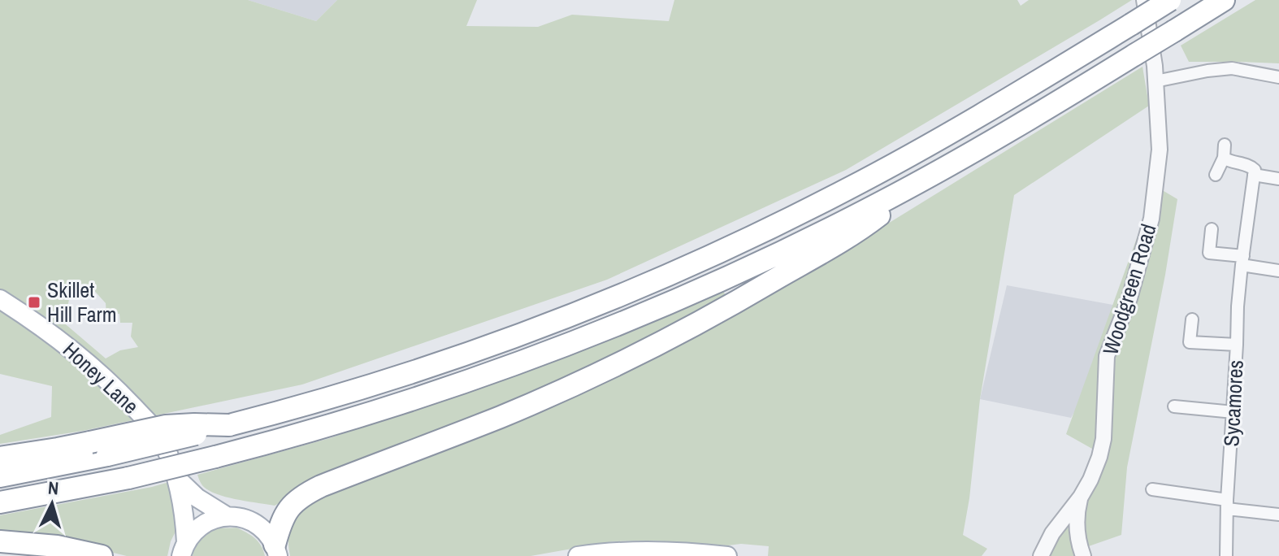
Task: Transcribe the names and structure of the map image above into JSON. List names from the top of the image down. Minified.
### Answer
{"streets":{"main road":["Honey Lane"],"street":["Woodgreen Road","Sycamores"]},"places":{"transit":["Skillet Hill Farm"]},"north":"top"}
